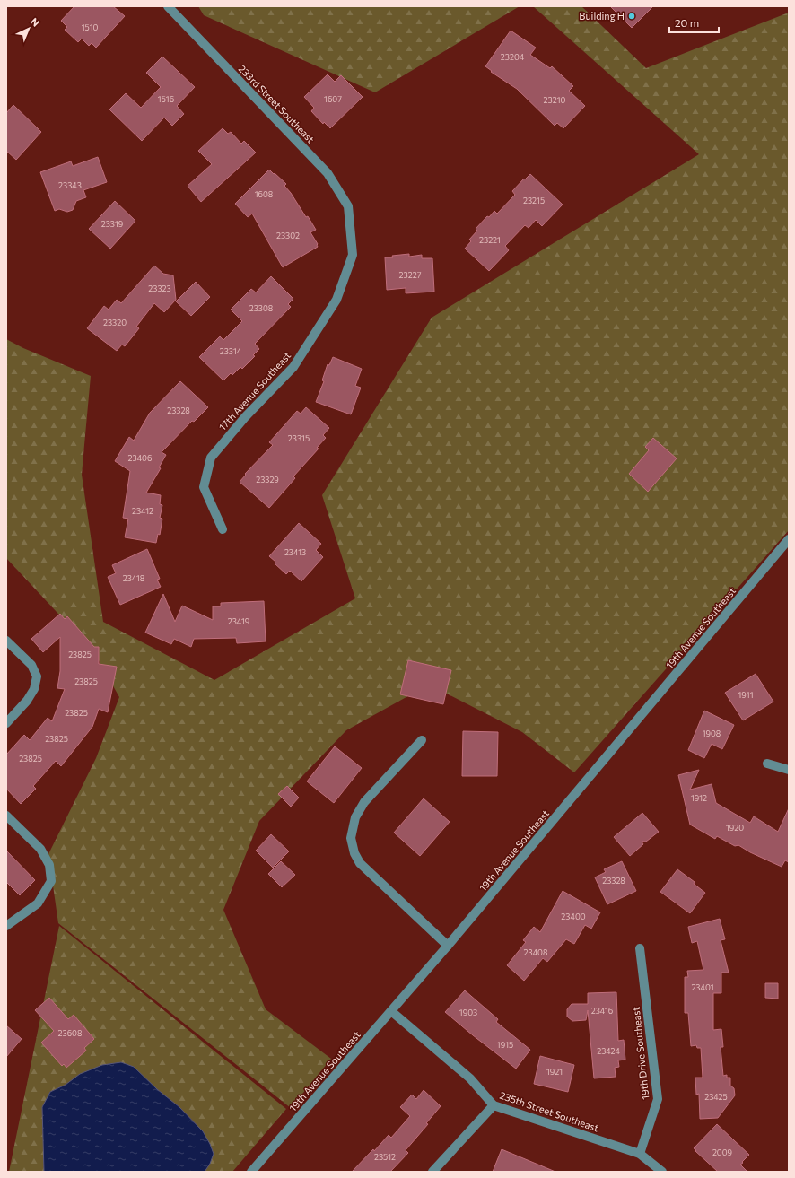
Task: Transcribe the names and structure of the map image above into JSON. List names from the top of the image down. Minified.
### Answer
{"streets":{"street":["233rd Street Southeast","17th Avenue Southeast","19th Avenue Southeast","19th Drive Southeast","235th Street Southeast"]},"crossings":[["233rd Street Southeast","17th Avenue Southeast"],["19th Avenue Southeast","235th Street Southeast"],["19th Drive Southeast","235th Street Southeast"]],"places":["Building H"],"house_numbers":["1510","23204","1516","1607","23210","23343","1608","23215","23319","23302","23221","23227","23323","23308","23320","23314","23328","23315","23406","23329","23412","23413","23418","23419","23825","23825","1911","23825","1908","23825","23825","1912","1920","23328","23400","23408","23401","23416","1903","23608","1915","23424","1921","23425","2009","23512"],"scale_bar":"20 m","north":"top right"}
